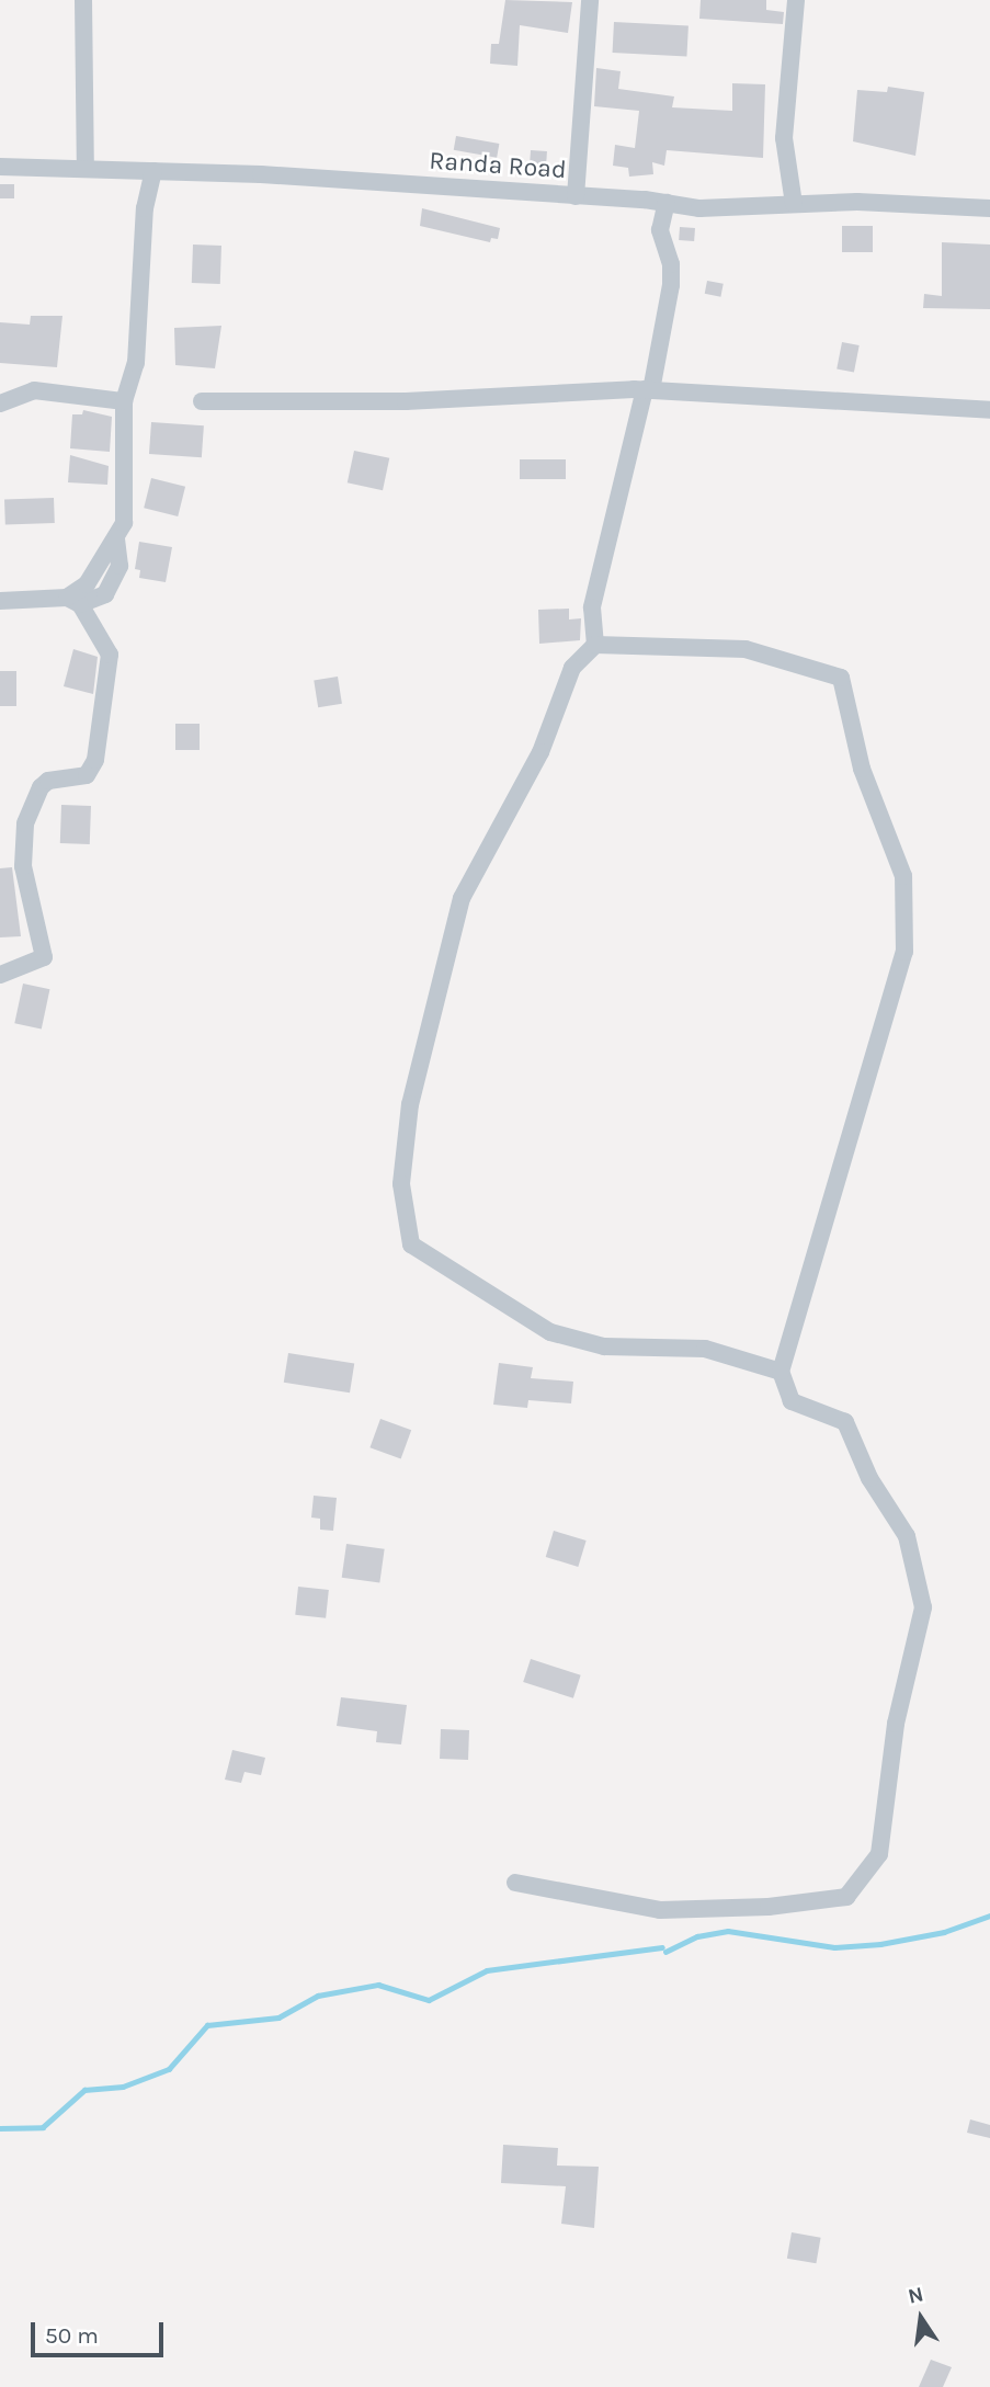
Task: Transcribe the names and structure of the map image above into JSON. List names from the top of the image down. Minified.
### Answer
{"streets":{"street":["Randa Road"]},"scale_bar":"50 m","north":"top"}
